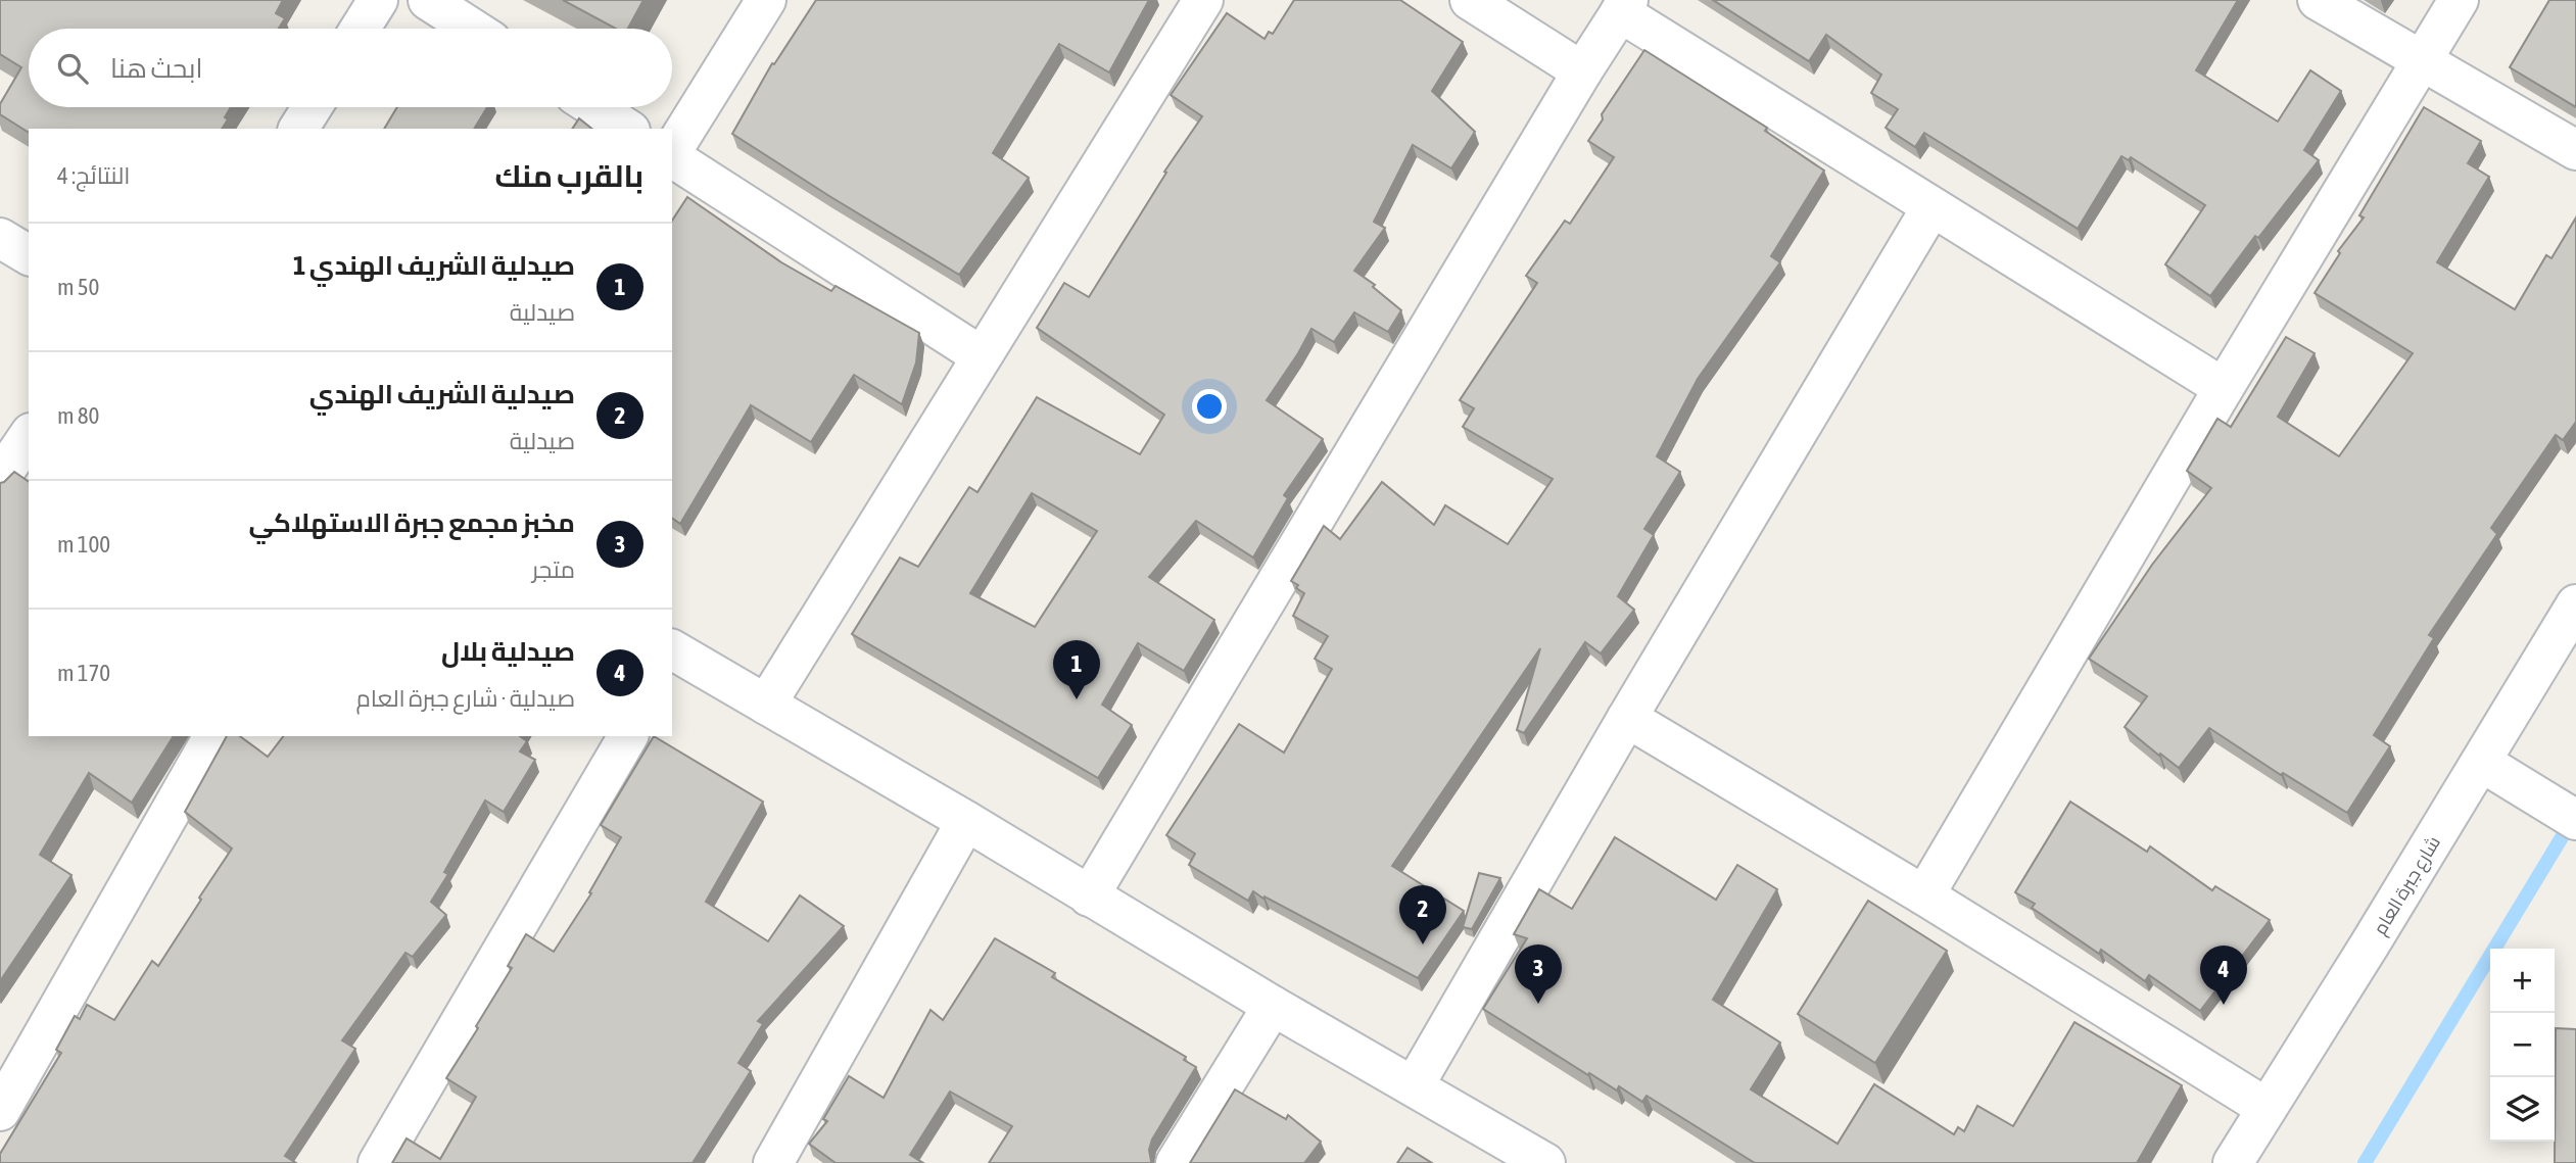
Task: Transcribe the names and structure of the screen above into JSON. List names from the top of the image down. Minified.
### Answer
{"streets":{"street":["شارع جبرة العام"]},"page":{"search":"ابحث هنا","heading":["بالقرب منك","النتائج: 4"],"list":[{"mark":"1","name":"صيدلية الشريف الهندي 1","note":"صيدلية","value":"50 m"},{"mark":"2","name":"صيدلية الشريف الهندي","note":"صيدلية","value":"80 m"},{"mark":"3","name":"مخبز مجمع جبرة الاستهلاكي","note":"متجر","value":"100 m"},{"mark":"4","name":"صيدلية بلال","note":"صيدلية · شارع جبرة العام","value":"170 m"}],"pins":["1","2","3","4"],"map_buttons":["+","−"]}}
